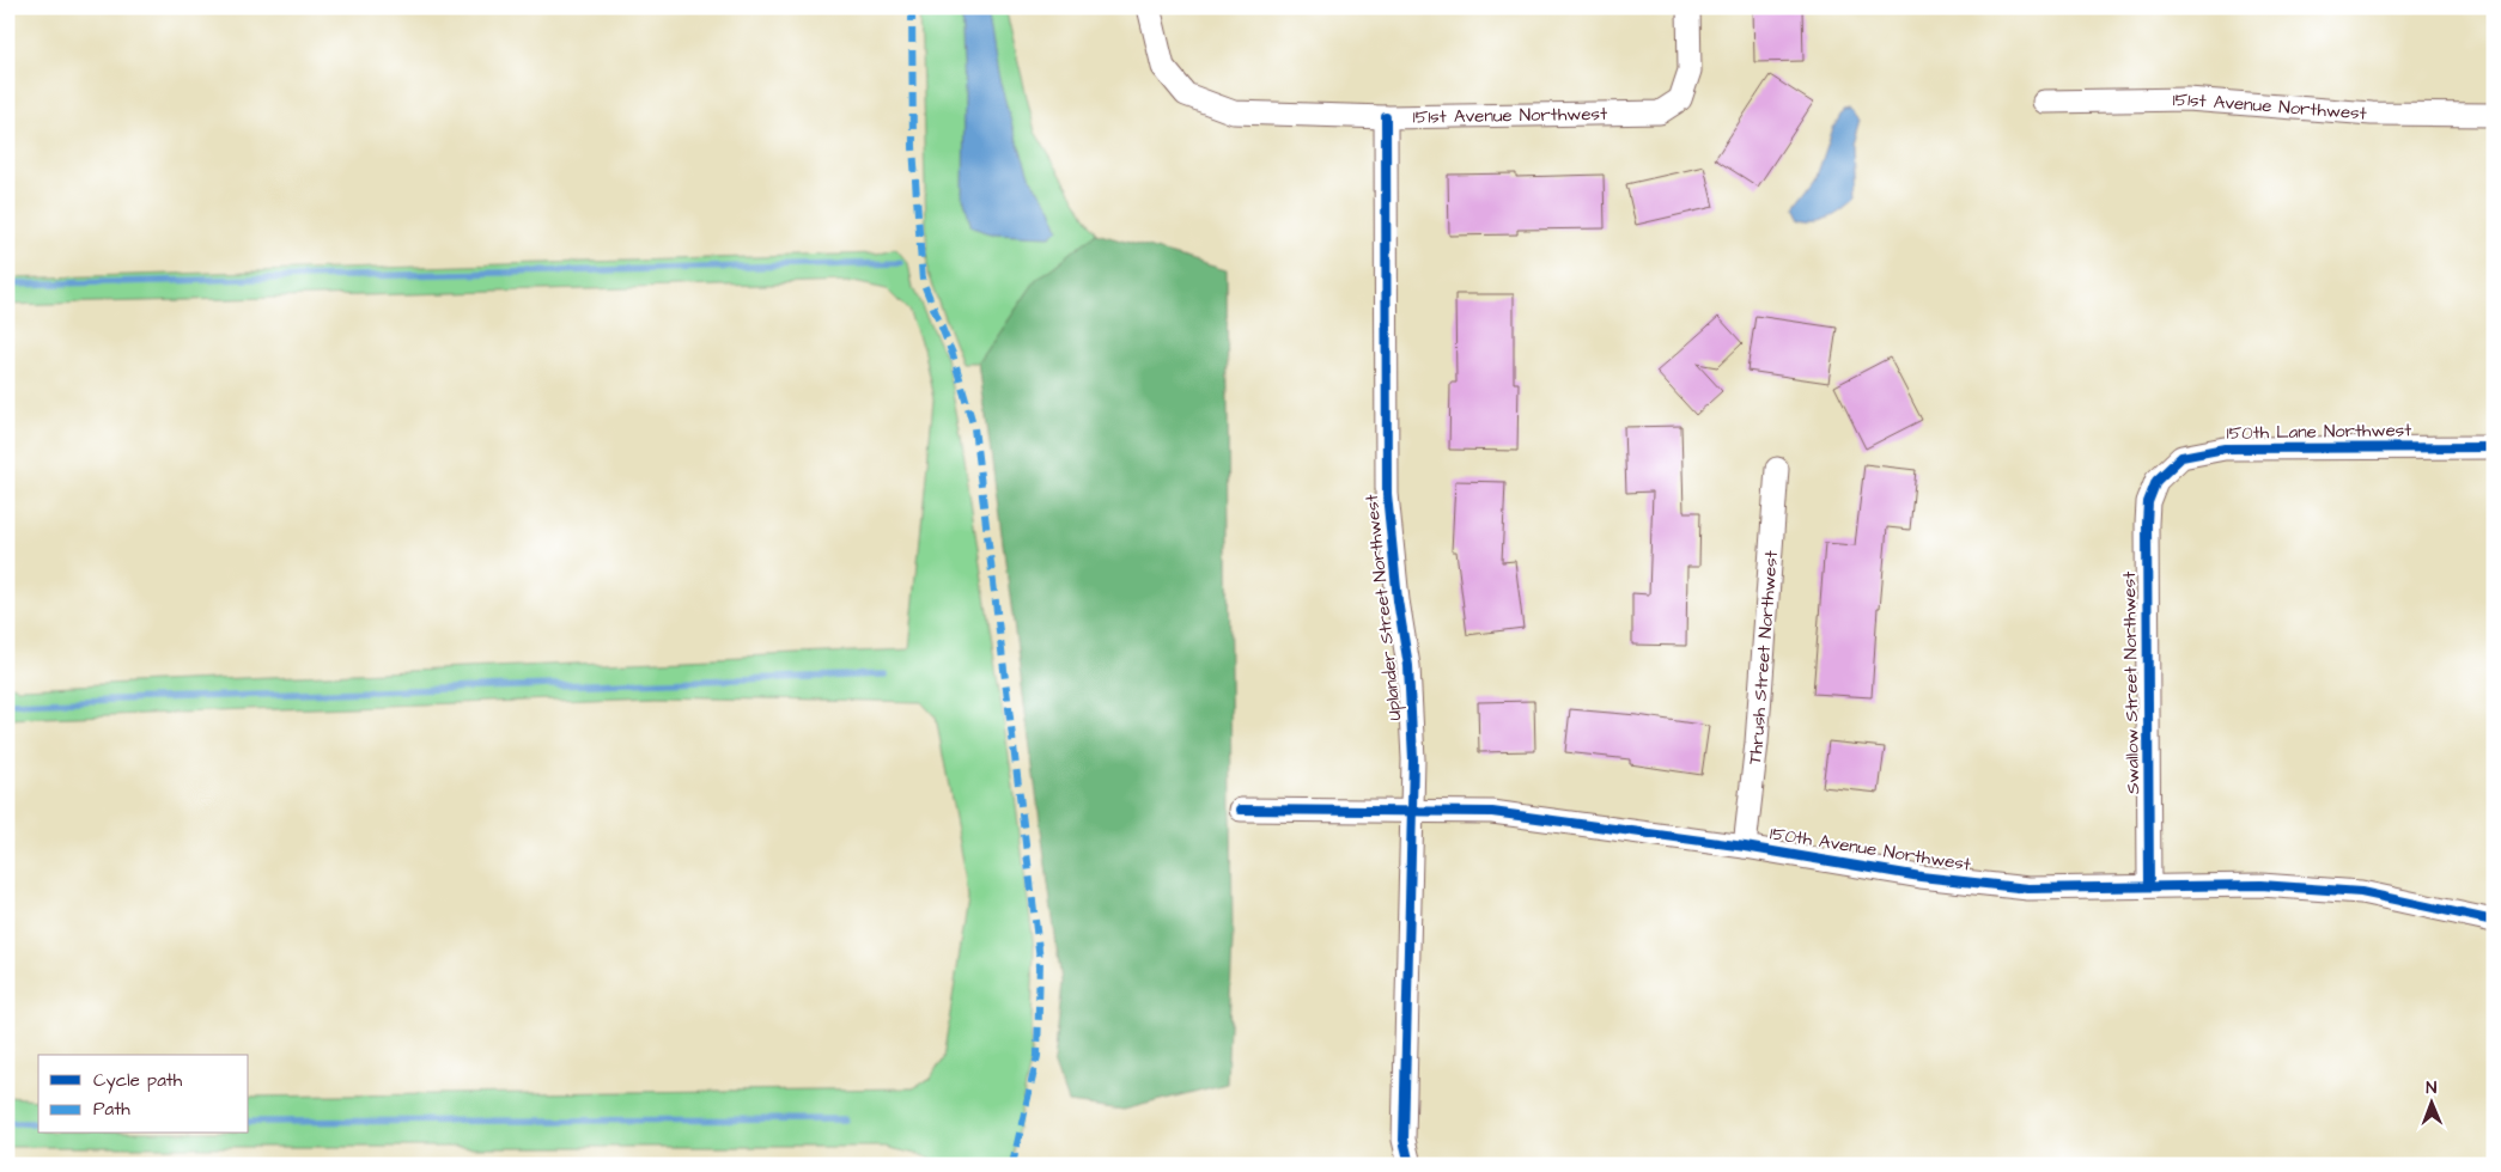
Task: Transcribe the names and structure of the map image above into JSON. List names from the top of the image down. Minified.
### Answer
{"streets":{"street":["151st Avenue Northwest","150th Lane Northwest","Uplander Street Northwest","Thrush Street Northwest","Swallow Street Northwest","150th Avenue Northwest"]},"crossings":[["151st Avenue Northwest","Uplander Street Northwest"],["150th Lane Northwest","Swallow Street Northwest"],["Uplander Street Northwest","150th Avenue Northwest"],["Thrush Street Northwest","150th Avenue Northwest"],["Swallow Street Northwest","150th Avenue Northwest"]],"legend":["Cycle path","Path"],"north":"top"}
